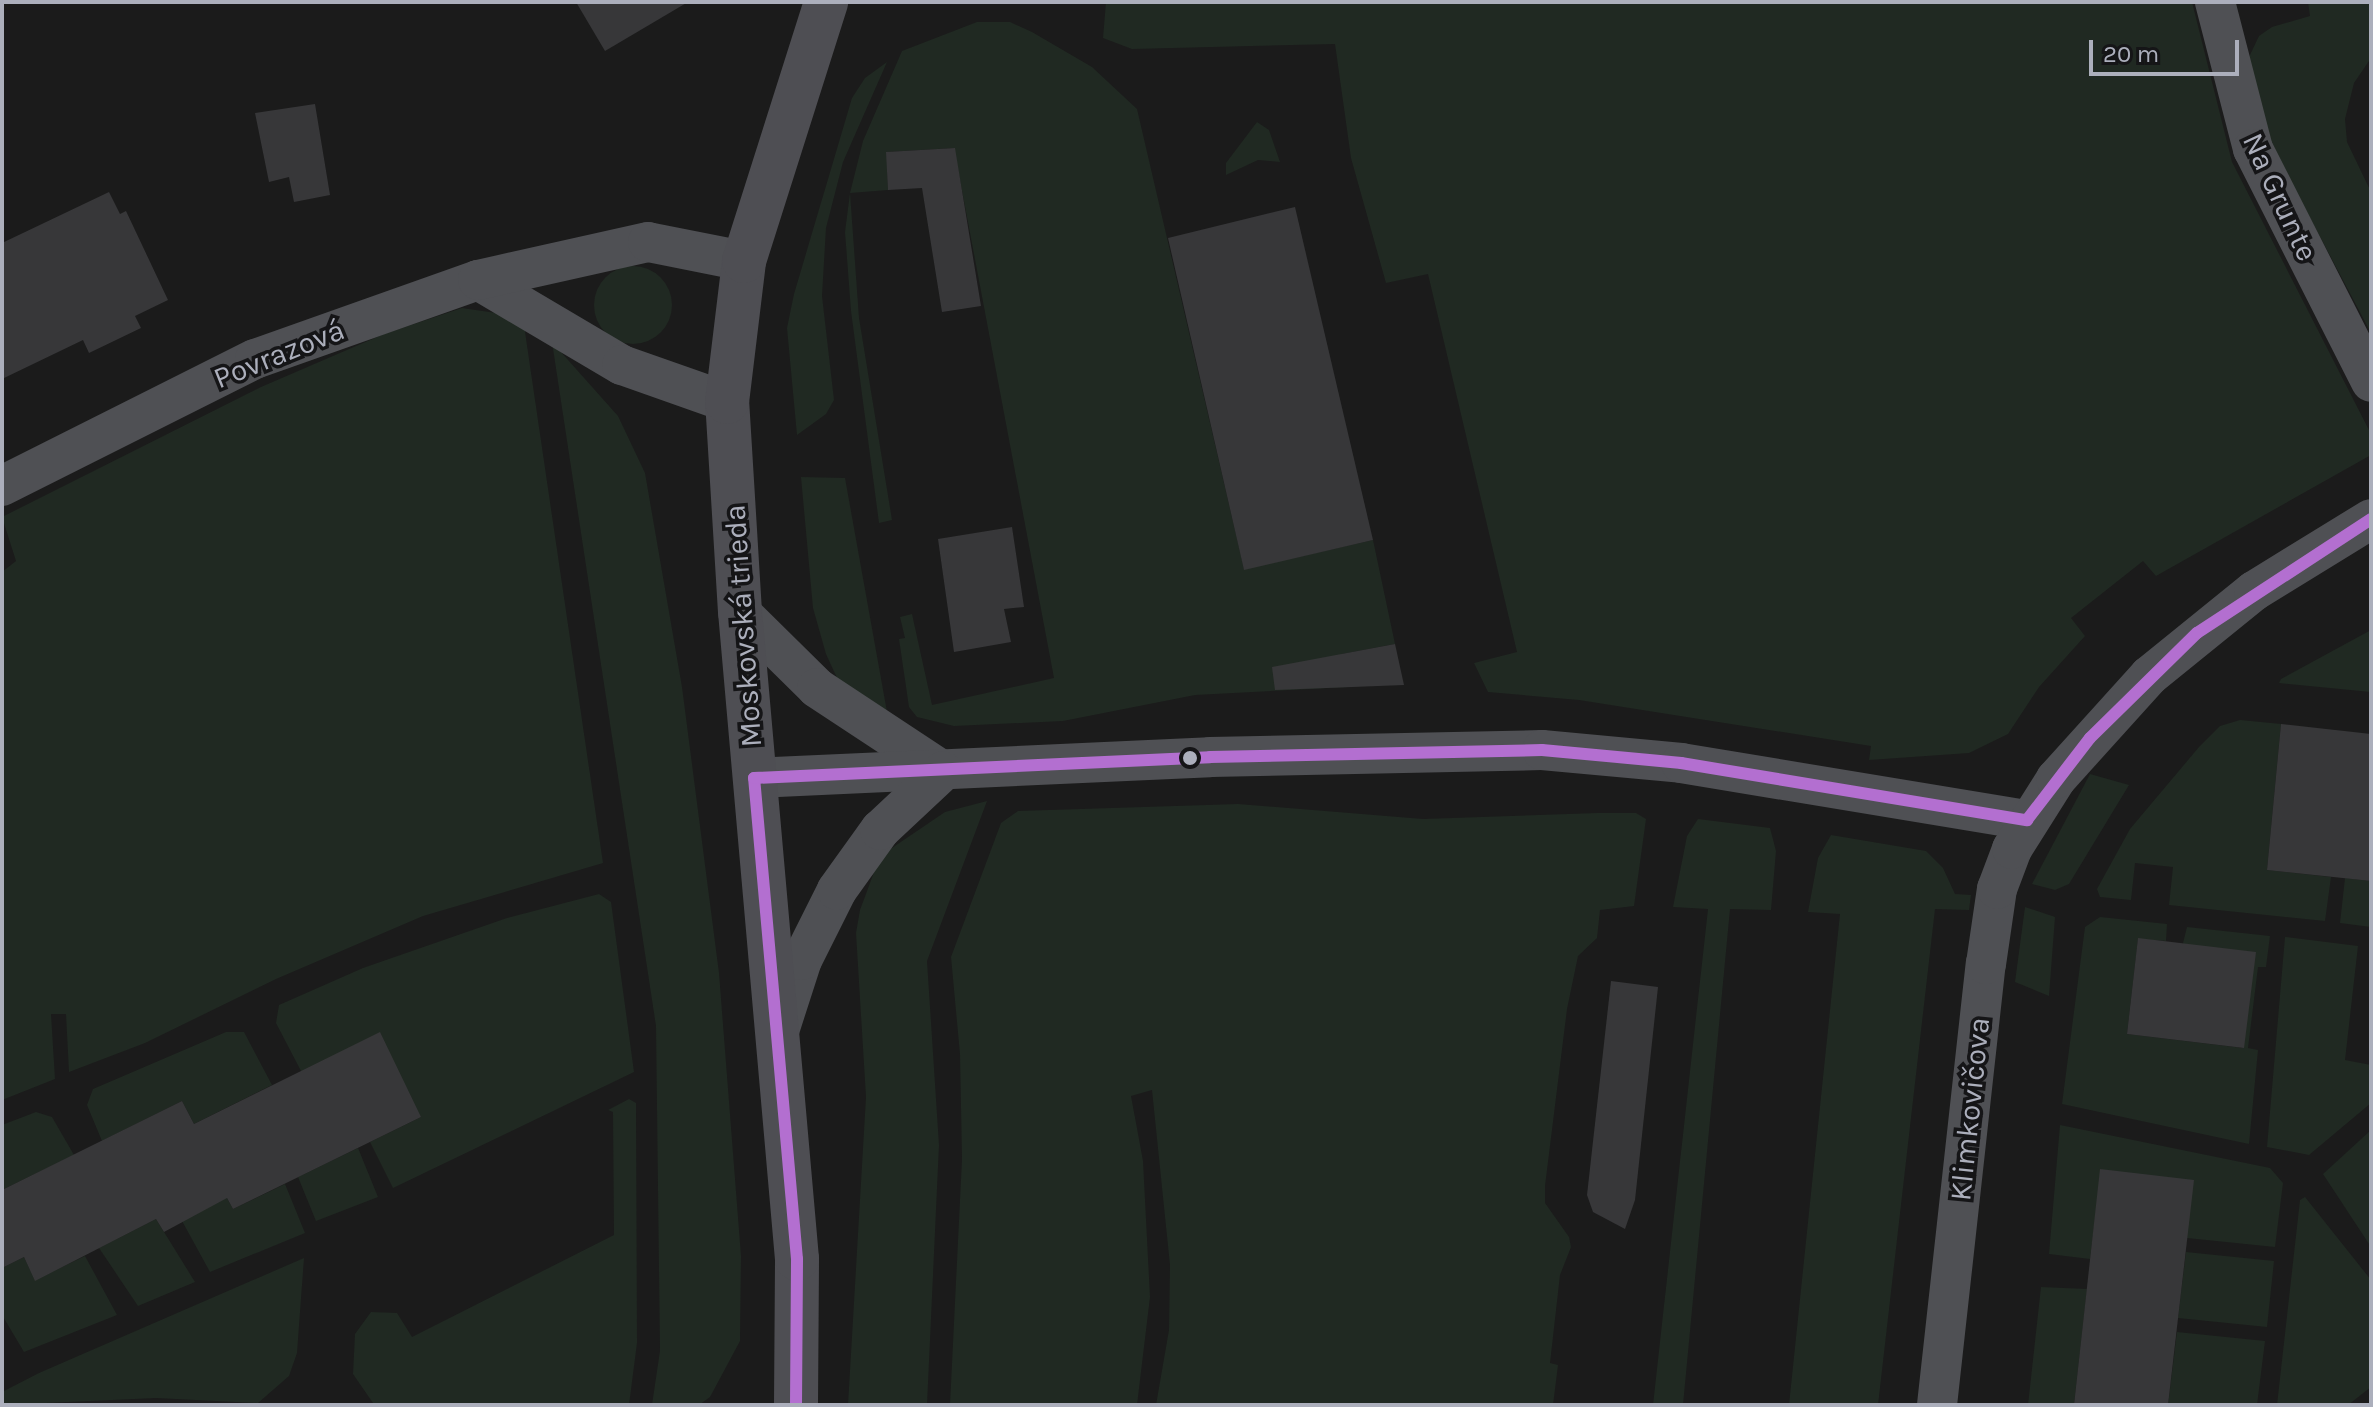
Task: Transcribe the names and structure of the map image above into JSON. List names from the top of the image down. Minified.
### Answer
{"streets":{"street":["Na Grunte","Povrazová","Moskovská trieda","Klimkovičova"]},"crossings":[["Povrazová","Moskovská trieda"]],"scale_bar":"20 m"}
